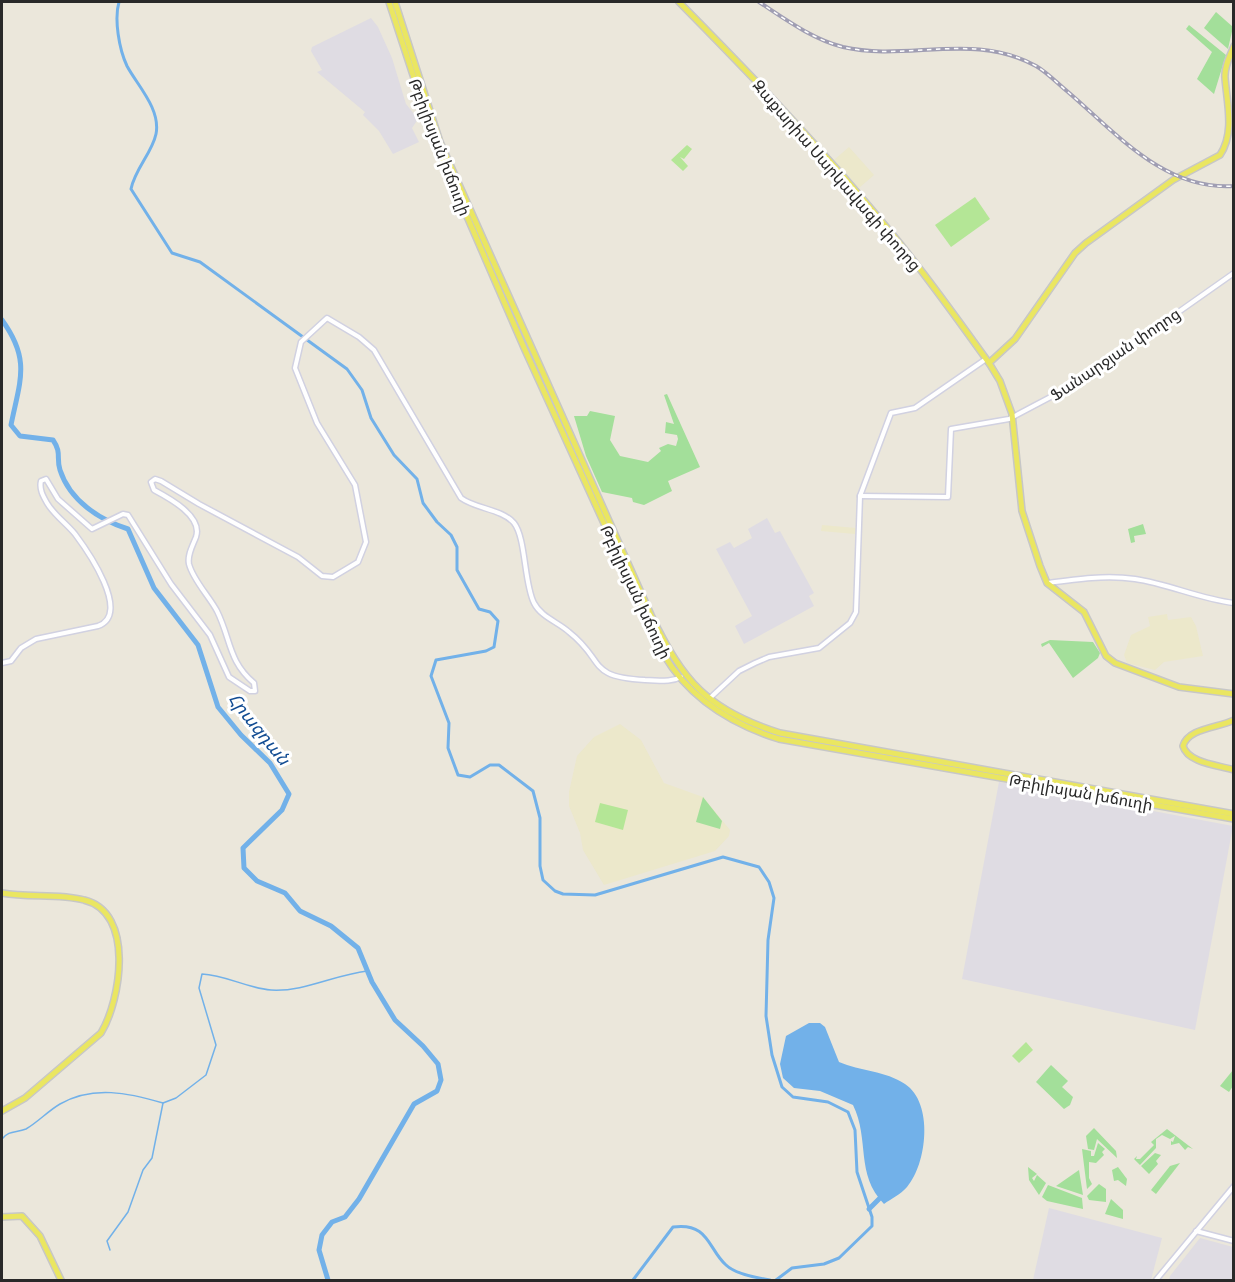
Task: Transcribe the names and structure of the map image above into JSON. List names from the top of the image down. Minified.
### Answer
{"streets":{"main road":["Թբիլիսյան խճուղի","Զաքարիա Սարկավագի փողոց"],"street":["Ֆանարջյան փողոց"]},"crossings":[["Զաքարիա Սարկավագի փողոց","Ֆանարջյան փողոց"]],"water":["Հրազդան"]}
